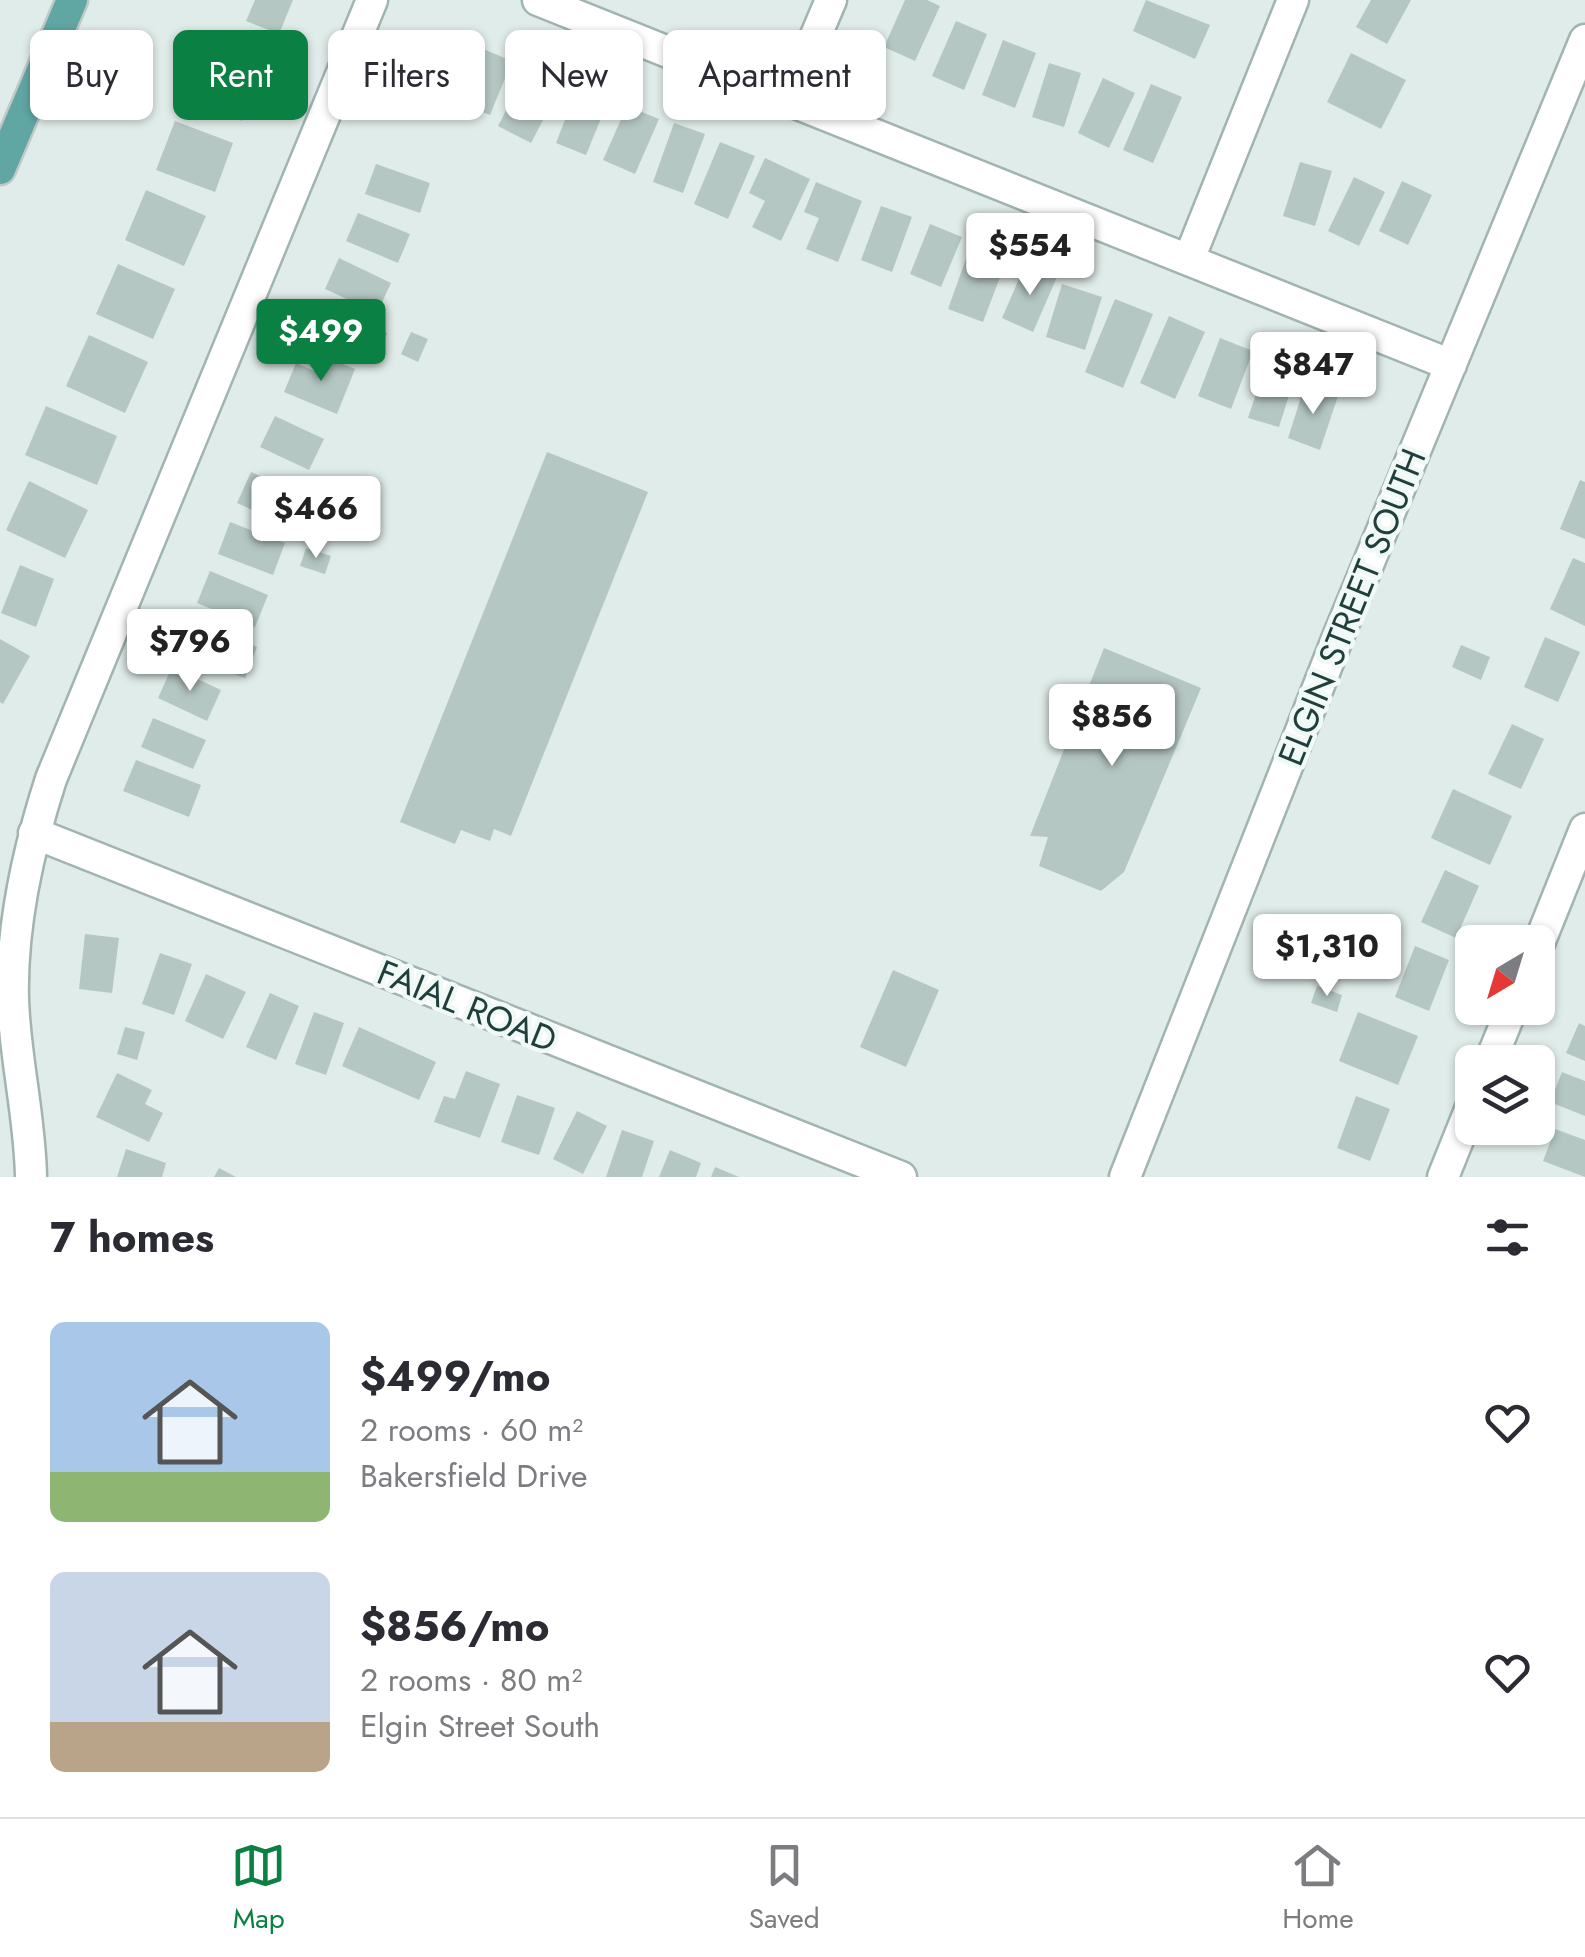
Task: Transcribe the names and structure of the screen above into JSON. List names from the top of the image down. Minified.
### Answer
{"streets":{"street":["ELGIN STREET SOUTH","FAIAL ROAD"]},"north":"bottom left","page":{"chip":["Buy","Rent","Filters","New","Apartment"],"price":["$554","$499","$847","$466","$796","$856","$1,310"],"heading":"7 homes","list":[{"name":"$499/mo","note":"2 rooms · 60 m² · Bakersfield Drive"},{"name":"$856/mo","note":"2 rooms · 80 m² · Elgin Street South"}],"tabs":["Map","Saved","Home"]}}
